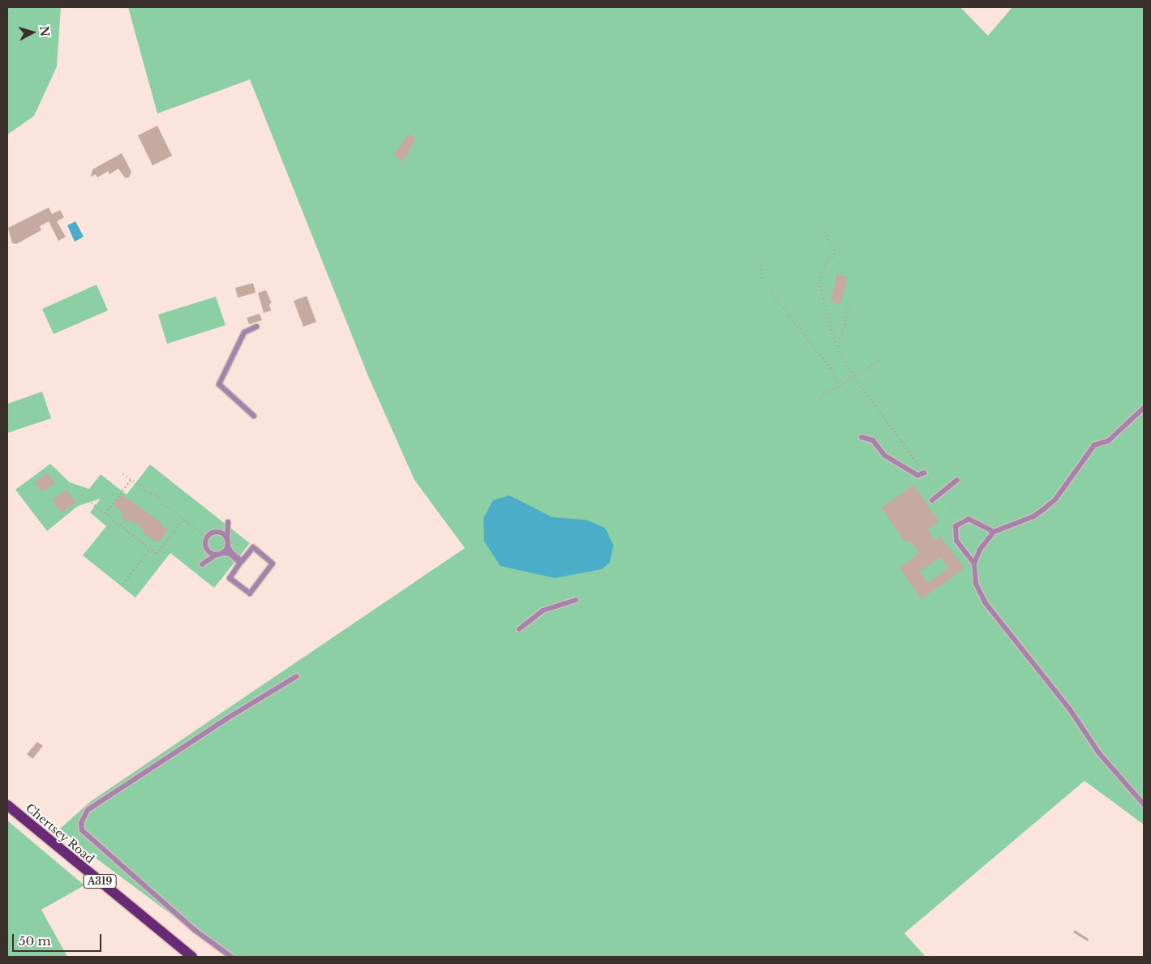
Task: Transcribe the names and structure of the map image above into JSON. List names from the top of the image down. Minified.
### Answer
{"streets":{"main road":["Chertsey Road","A319"]},"scale_bar":"50 m","north":"right"}
